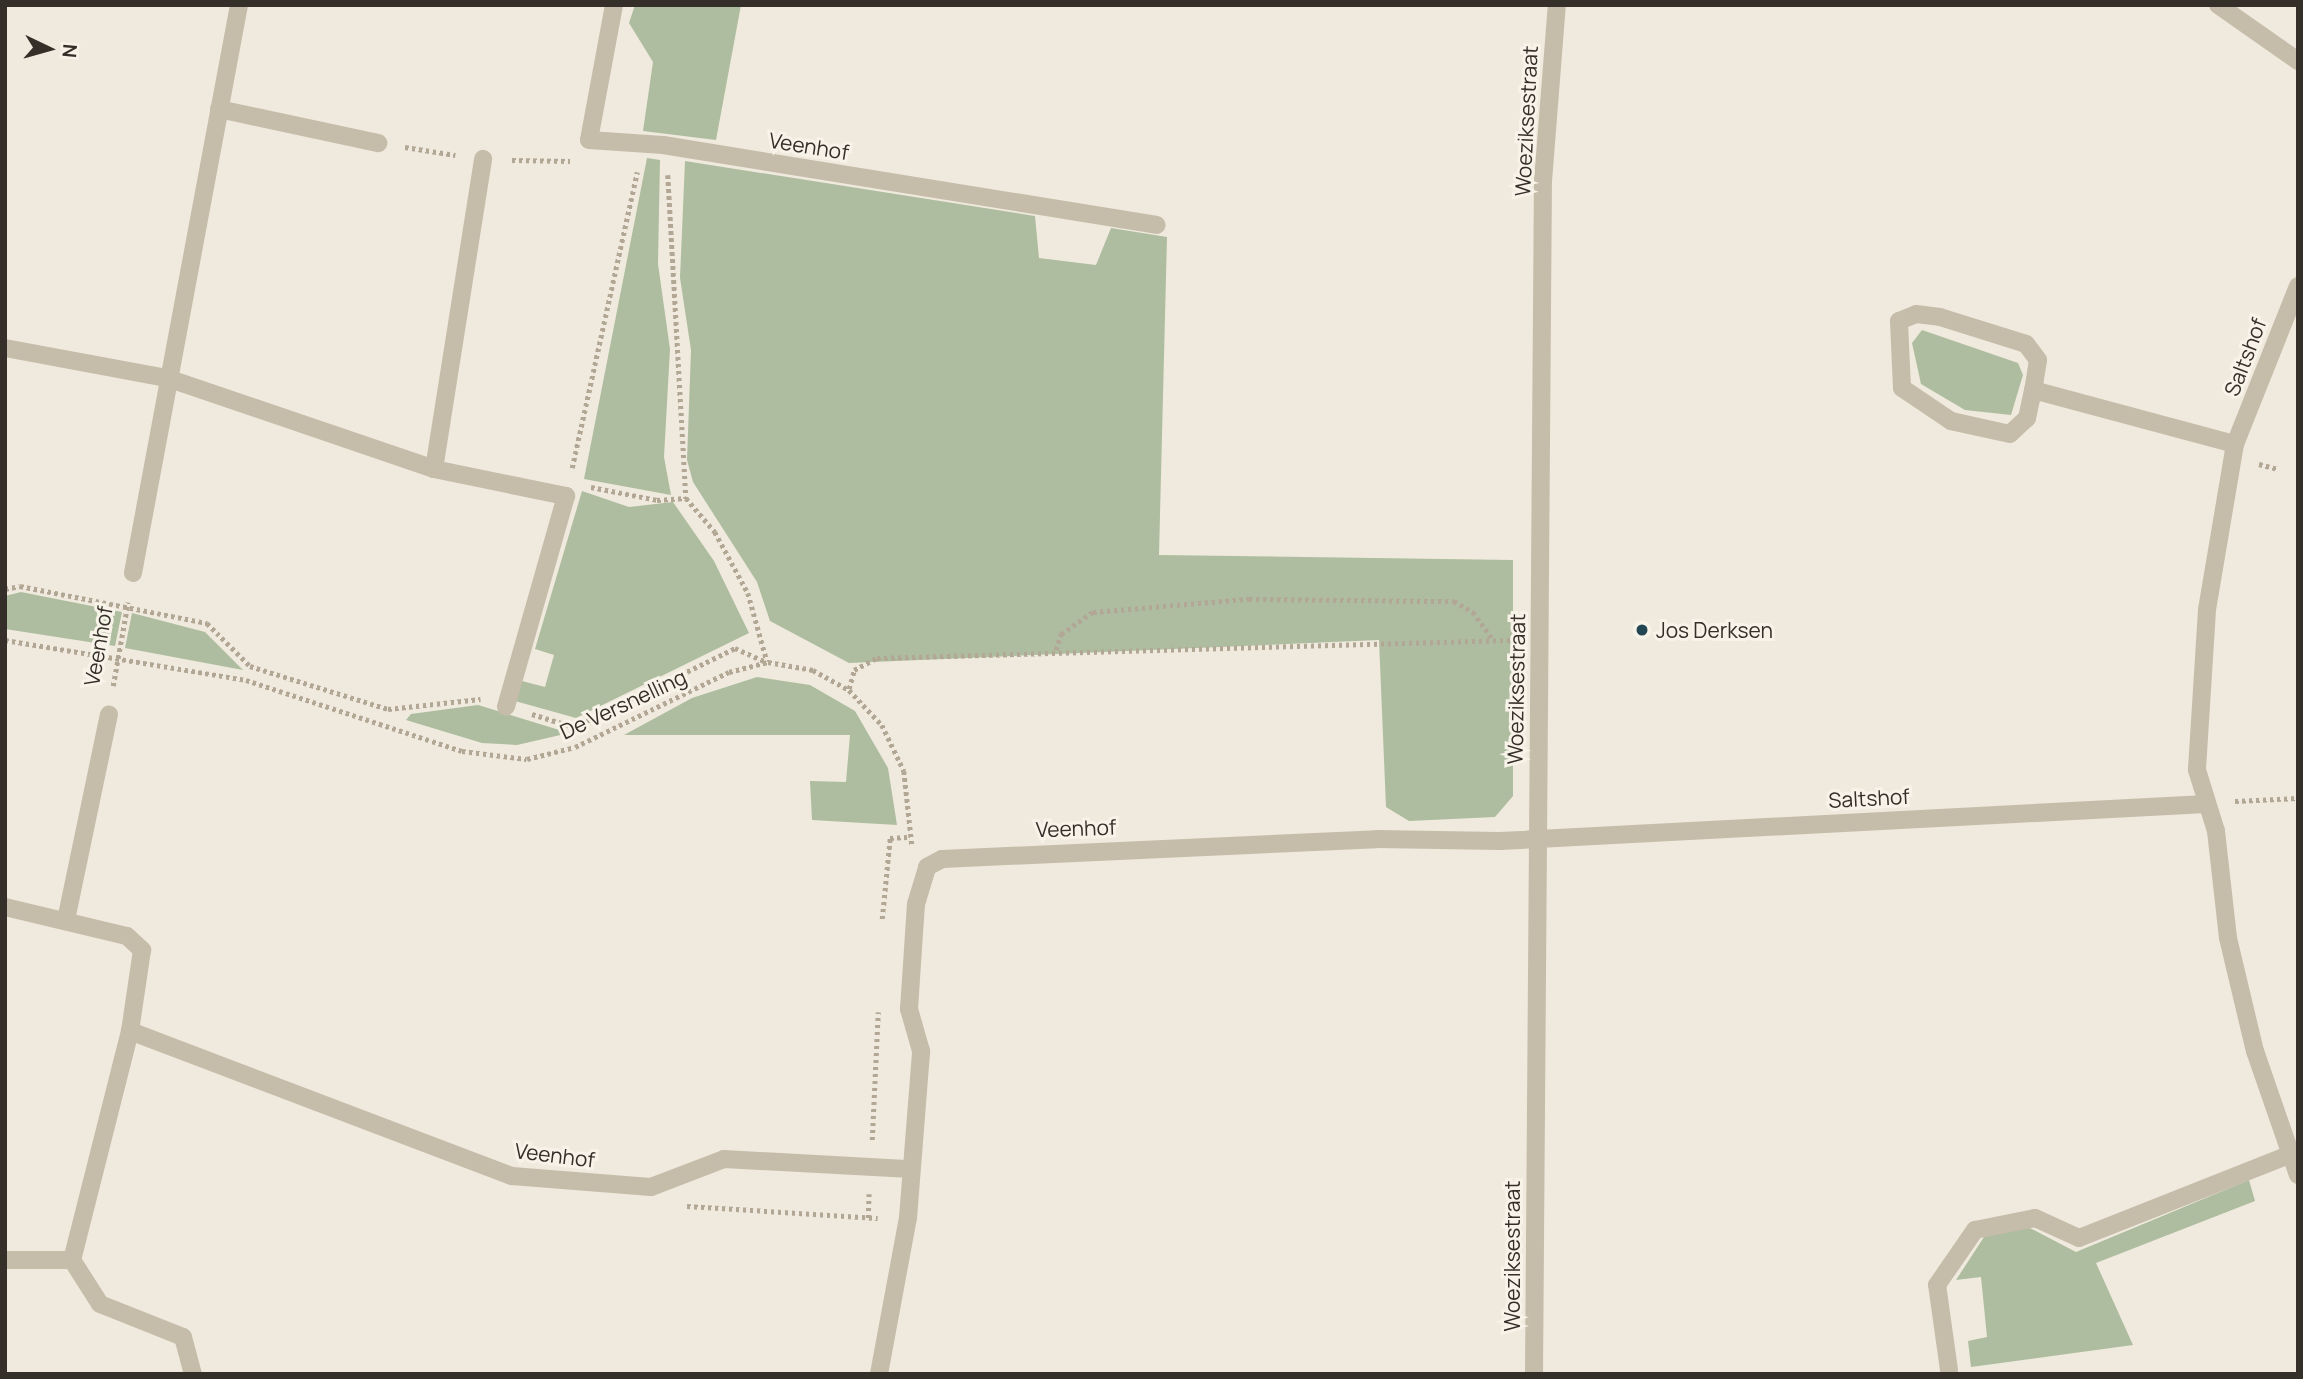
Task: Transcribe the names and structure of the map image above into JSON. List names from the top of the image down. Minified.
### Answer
{"streets":{"street":["Woeziksestraat","Veenhof","Saltshof"],"path":["De Versnelling"]},"crossings":[["Woeziksestraat","Veenhof"],["Woeziksestraat","Saltshof"],["Veenhof","Saltshof"],["Veenhof","De Versnelling"]],"places":["Jos Derksen"],"north":"right"}
